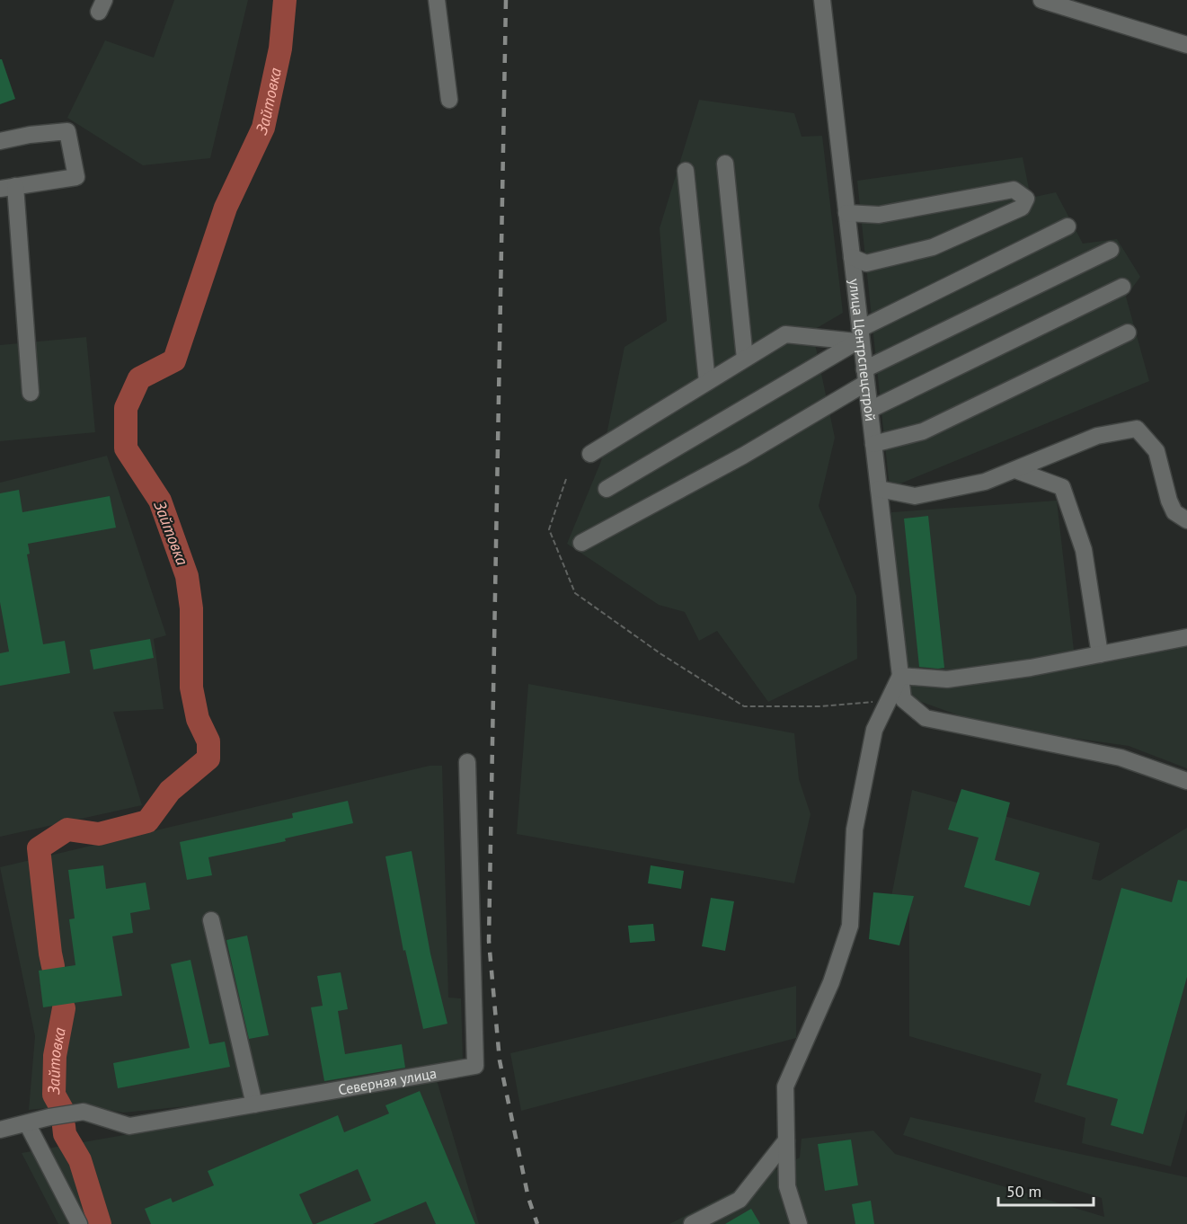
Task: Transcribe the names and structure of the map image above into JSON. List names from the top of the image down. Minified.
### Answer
{"streets":{"street":["улица Центрспецстрой","Северная улица"]},"water":["Зайтовка"],"scale_bar":"50 m"}
